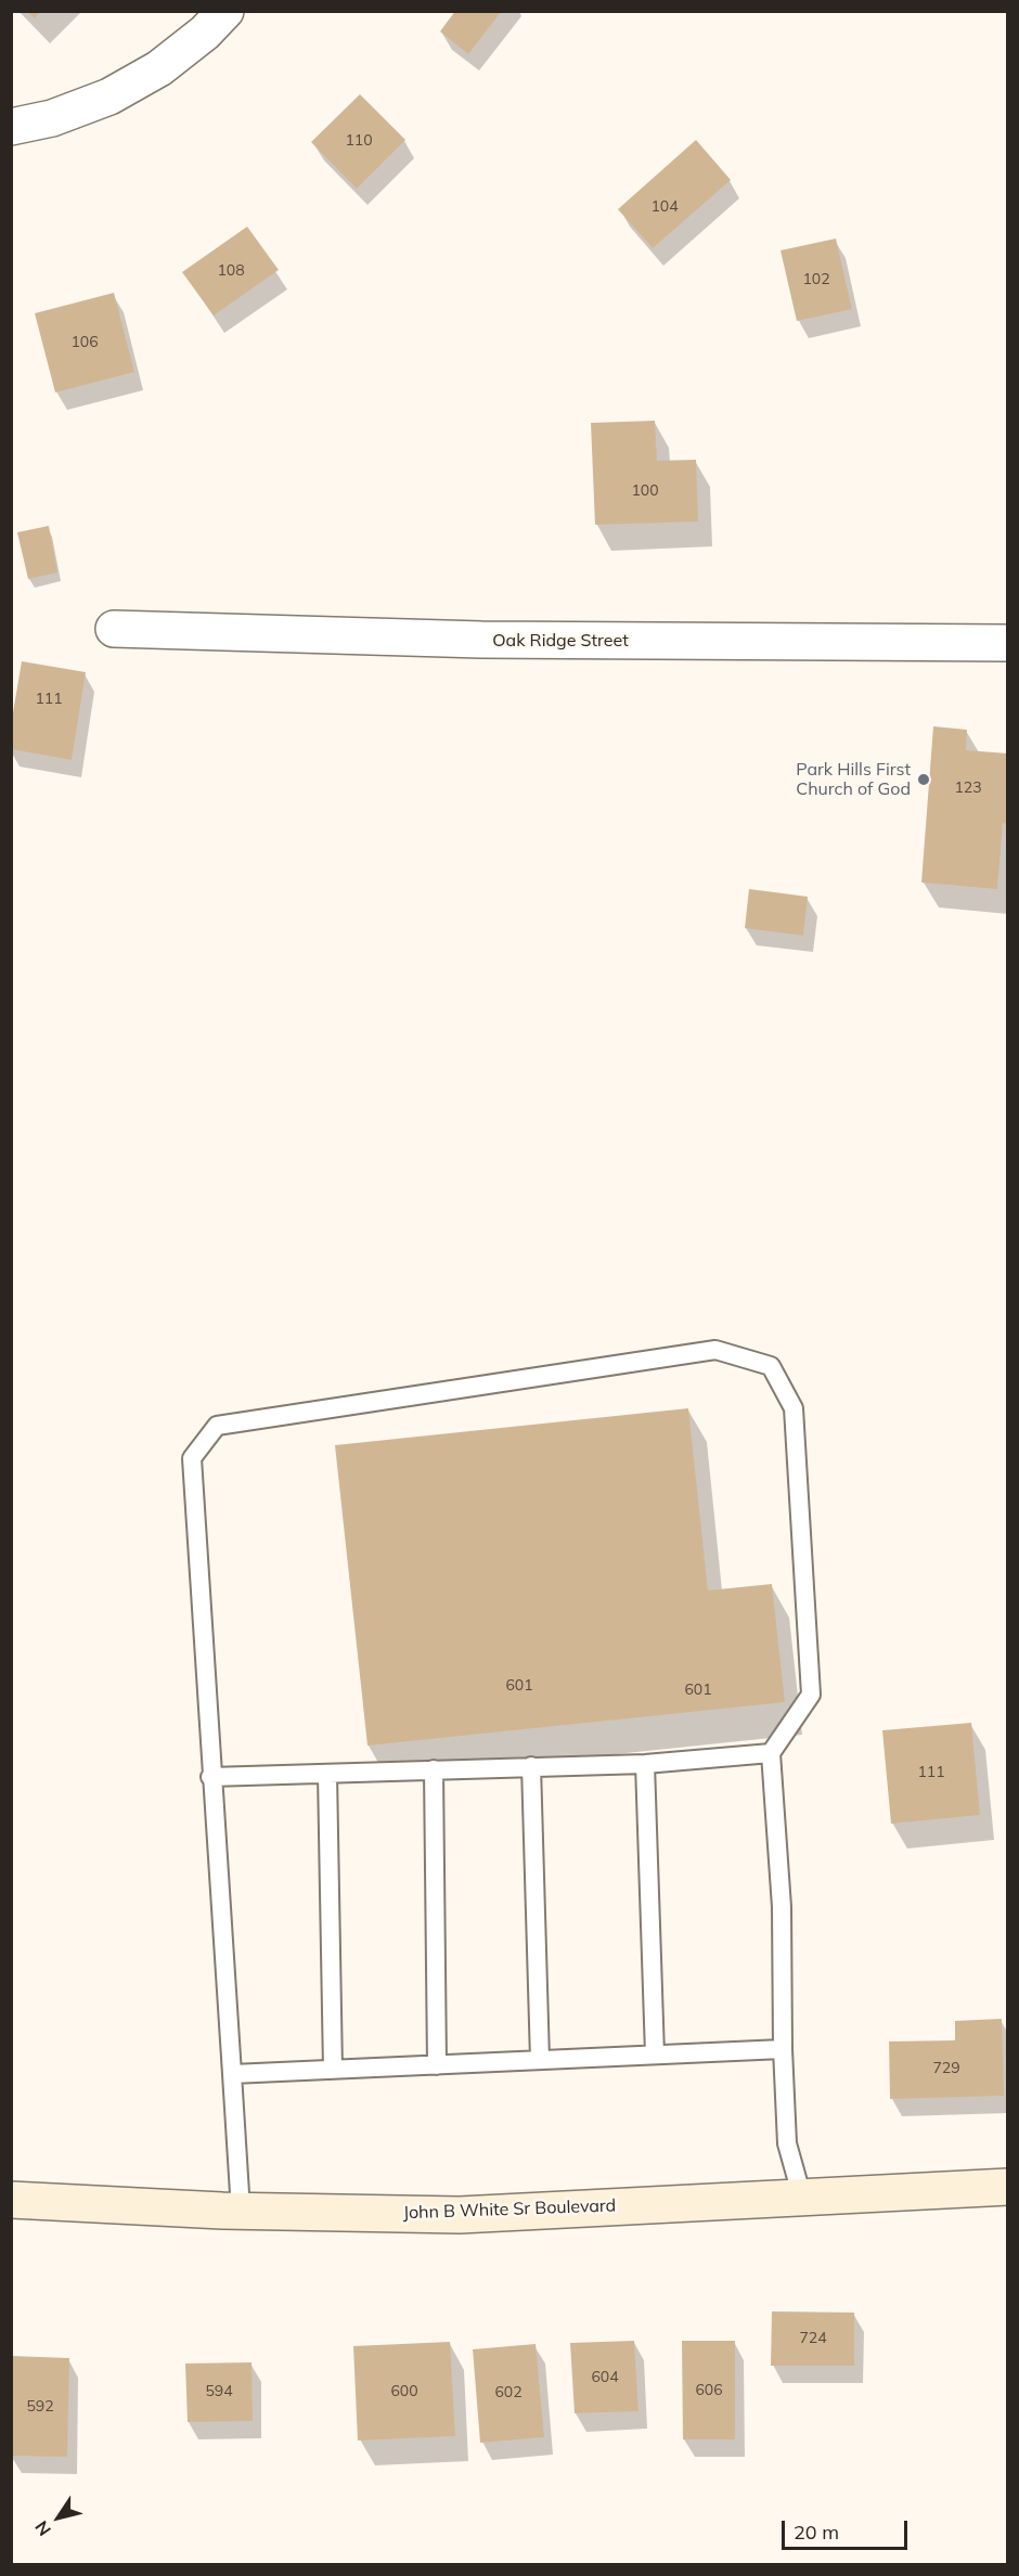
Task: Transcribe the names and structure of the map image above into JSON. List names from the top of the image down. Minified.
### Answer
{"streets":{"main road":["John B White Sr Boulevard"],"street":["Oak Ridge Street"]},"places":["Park Hills First Church of God"],"house_numbers":["110","104","108","102","106","100","111","123","601","601","111","729","724","604","606","594","600","602","592"],"scale_bar":"20 m","north":"bottom left"}
